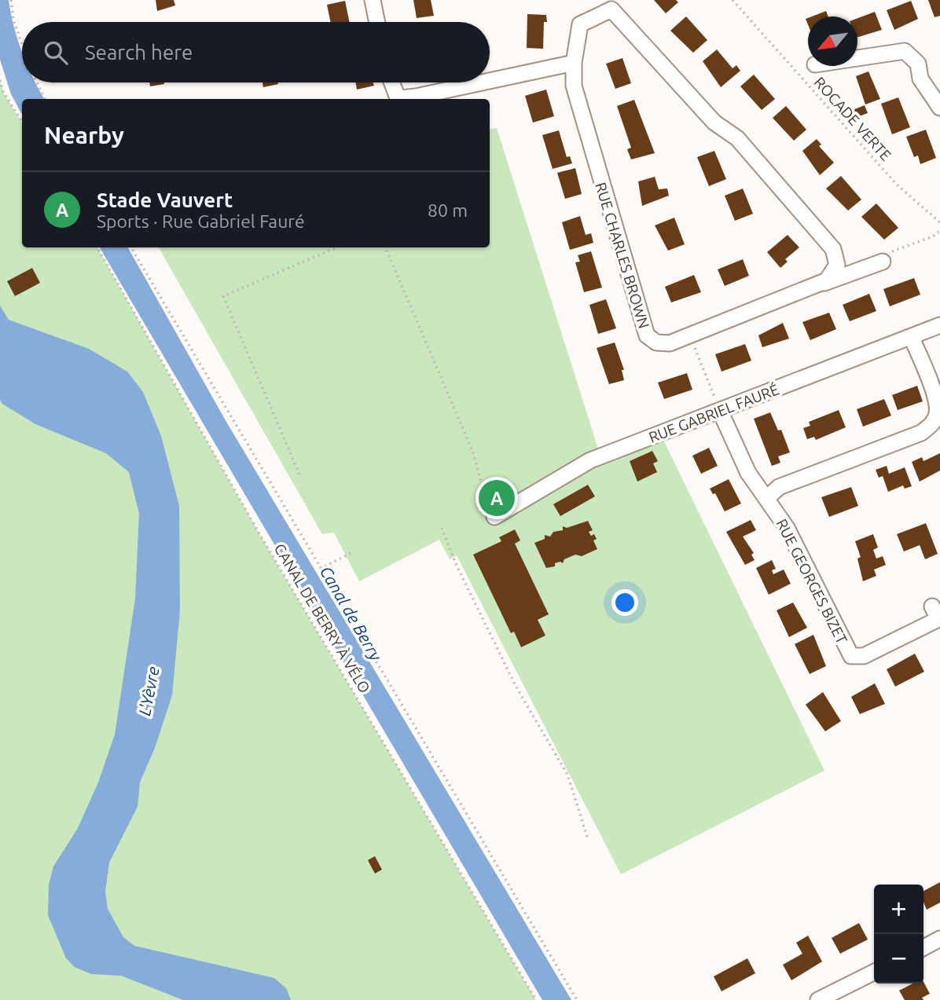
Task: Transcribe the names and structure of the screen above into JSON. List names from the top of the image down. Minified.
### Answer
{"streets":{"street":["RUE CHARLES BROWN","RUE GABRIEL FAURÉ","RUE GEORGES BIZET"],"path":["ROCADE VERTE","CANAL DE BERRY À VÉLO"]},"crossings":[["RUE GABRIEL FAURÉ","RUE GEORGES BIZET"]],"water":["Canal de Berry","L'Yèvre"],"north":"bottom left","page":{"search":"Search here","heading":"Nearby","list":[{"mark":"A","name":"Stade Vauvert","note":"Sports · Rue Gabriel Fauré","value":"80 m"}],"pins":"A","map_buttons":["+","−"]}}
